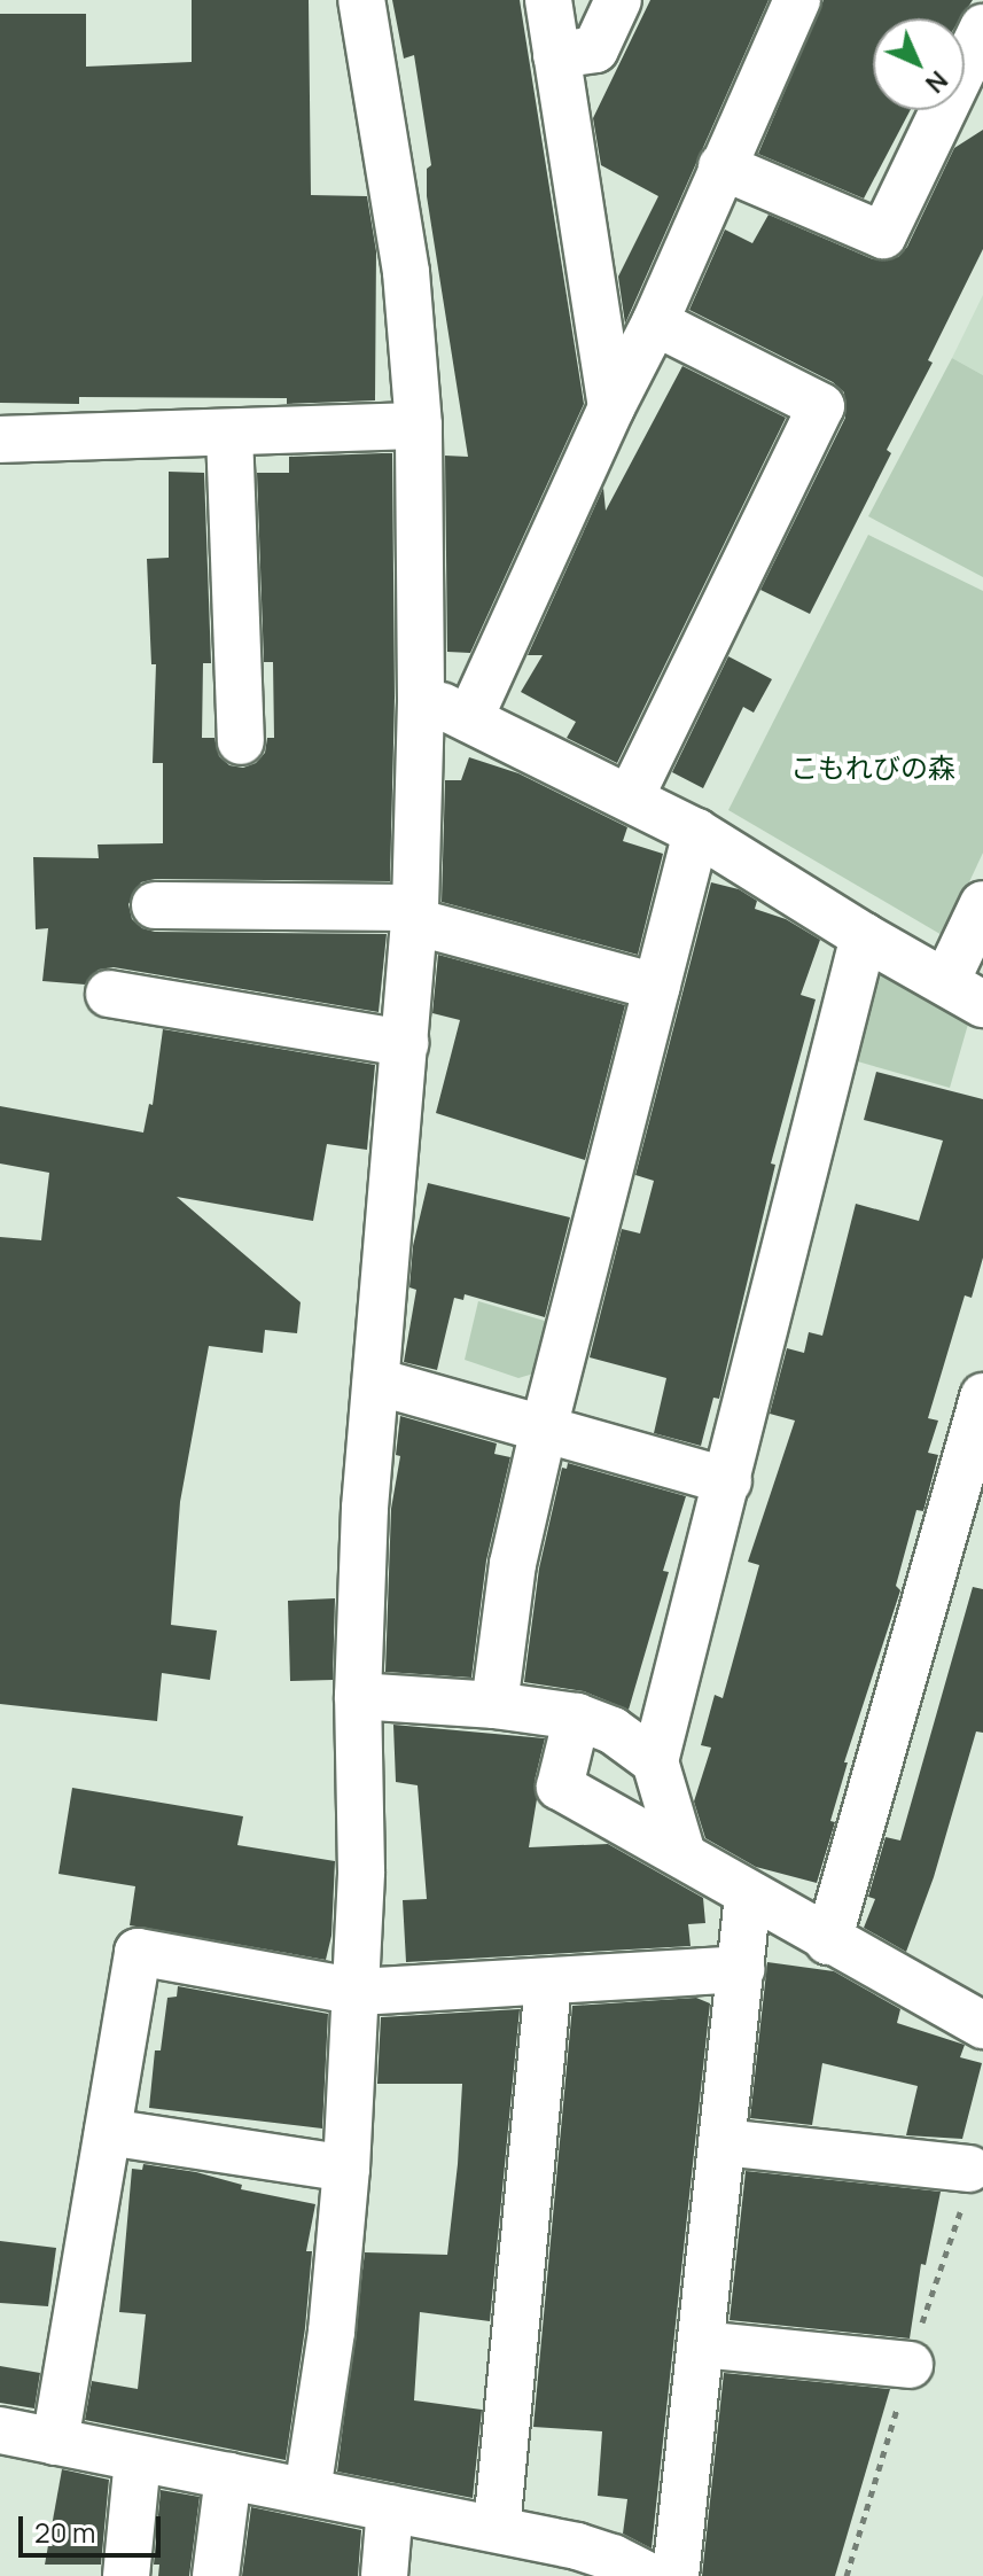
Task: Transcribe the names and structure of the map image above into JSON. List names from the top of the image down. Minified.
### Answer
{"parks":["こもれびの森"],"scale_bar":"20 m","north":"bottom right"}
